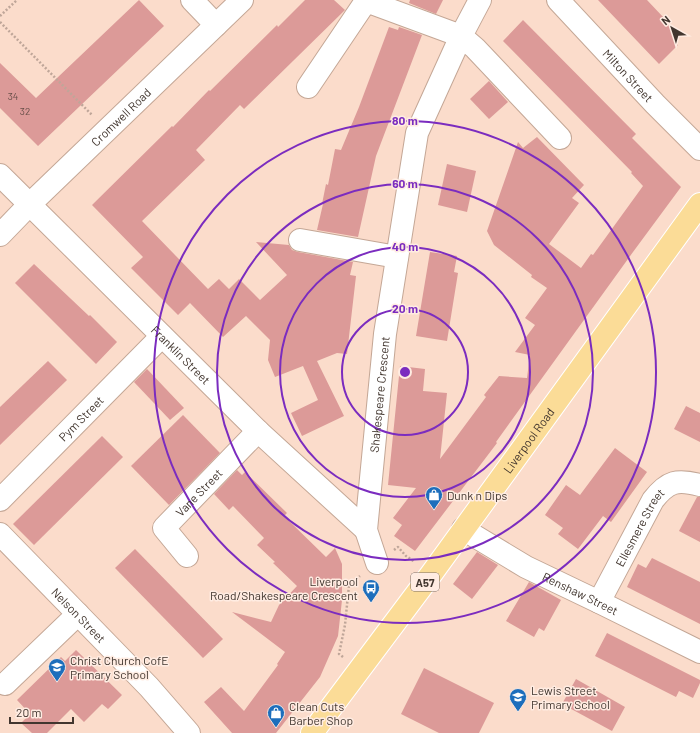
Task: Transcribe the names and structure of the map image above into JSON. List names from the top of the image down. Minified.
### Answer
{"streets":{"main road":["Liverpool Road","A57"],"street":["Milton Street","Cromwell Road","Franklin Street","Shakespeare Crescent","Pym Street","Vane Street","Ellesmere Street","Renshaw Street","Nelson Street"]},"crossings":[["Cromwell Road","Franklin Street"],["Franklin Street","Shakespeare Crescent"],["Franklin Street","Pym Street"],["Franklin Street","Vane Street"],["Liverpool Road","Renshaw Street"],["Ellesmere Street","Renshaw Street"]],"places":{"shop":["Dunk n Dips","Clean Cuts Barber Shop"],"bus stop":["Liverpool Road/Shakespeare Crescent"],"school or university":["Christ Church CofE Primary School","Lewis Street Primary School"]},"house_numbers":["34","32"],"scale_bar":"20 m","north":"top left","rings":["80 m","60 m","40 m","20 m"]}
